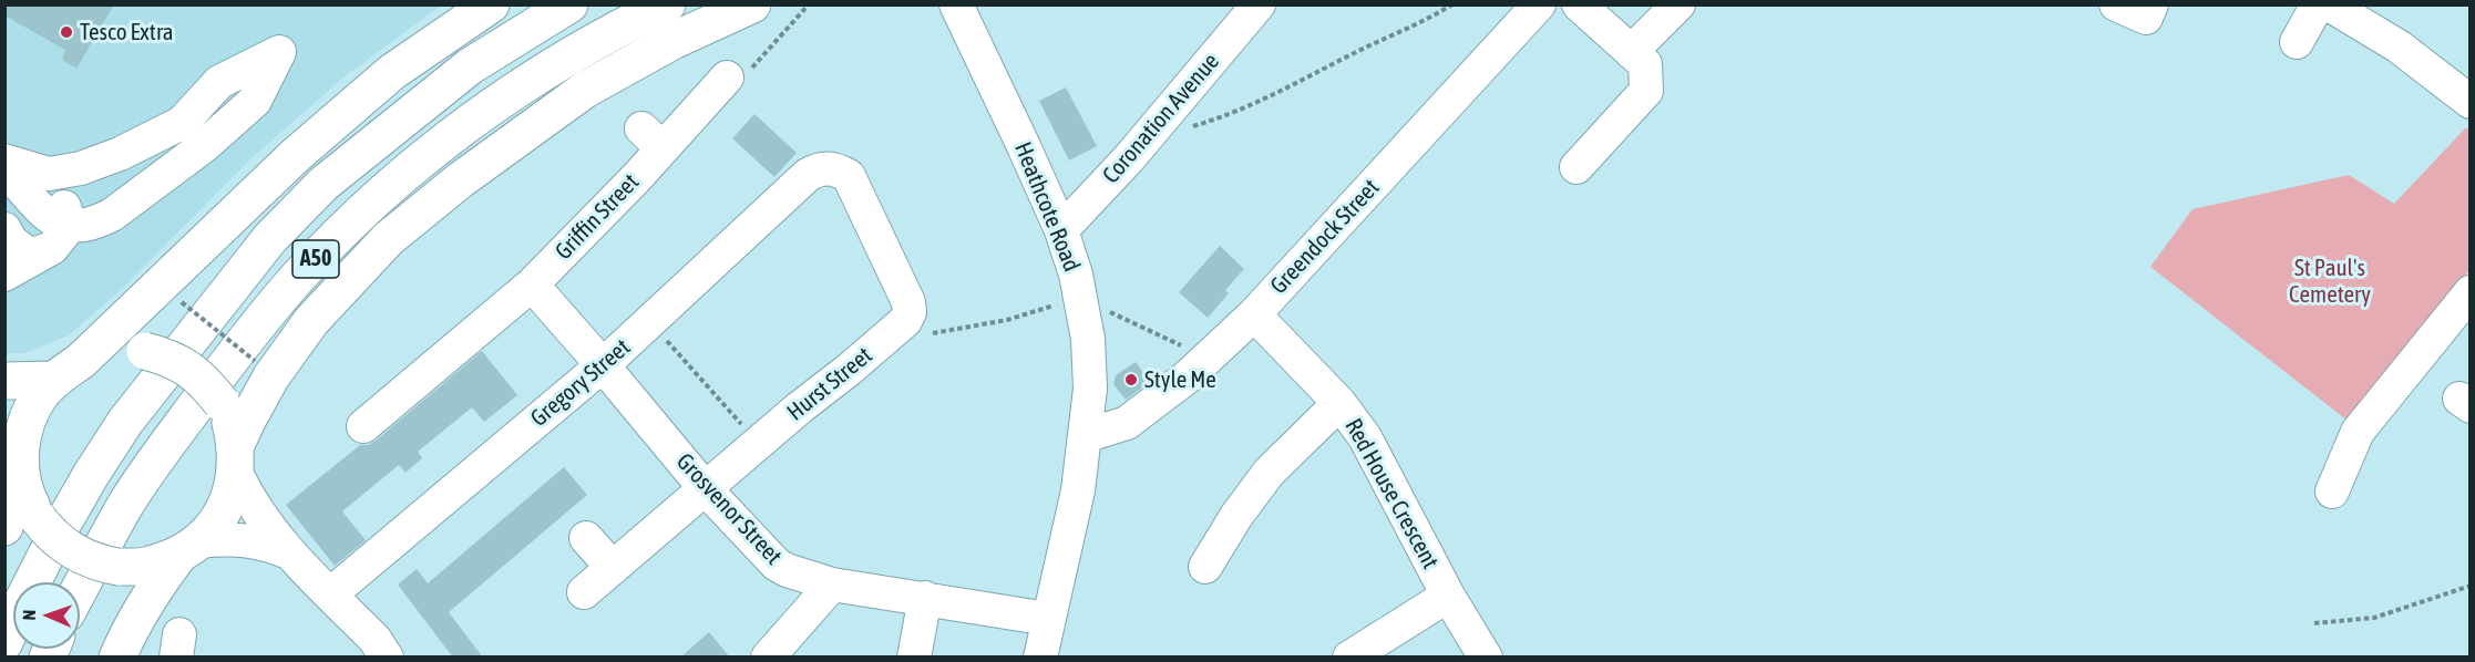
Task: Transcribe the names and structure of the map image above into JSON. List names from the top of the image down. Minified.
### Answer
{"streets":{"main road":["A50"],"street":["Coronation Avenue","Heathcote Road","Griffin Street","Greendock Street","Gregory Street","Hurst Street","Red House Crescent","Grosvenor Street"]},"crossings":[["Coronation Avenue","Heathcote Road"],["Heathcote Road","Greendock Street"],["Heathcote Road","Grosvenor Street"],["Greendock Street","Red House Crescent"],["Gregory Street","Hurst Street"],["Gregory Street","Grosvenor Street"],["Hurst Street","Grosvenor Street"]],"parks":["St Paul's Cemetery"],"places":["Tesco Extra","Style Me"],"north":"left"}
